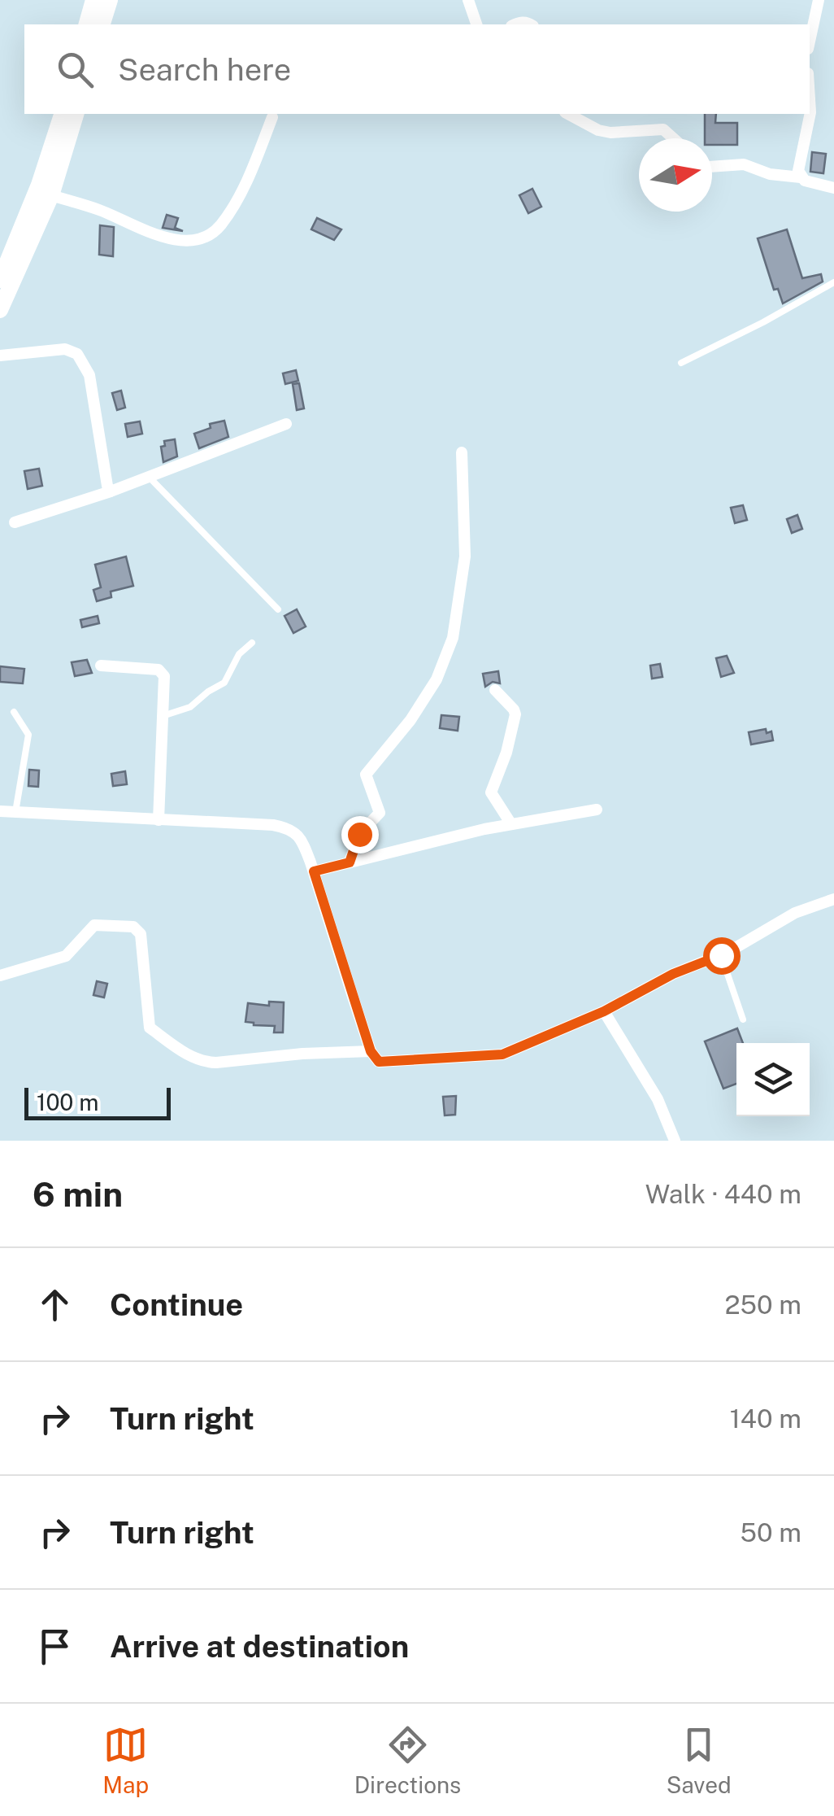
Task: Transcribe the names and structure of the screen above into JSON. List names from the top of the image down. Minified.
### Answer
{"scale_bar":"100 m","north":"right","page":{"search":"Search here","scale":"100 m","heading":["6 min","Walk · 440 m"],"list":[["Continue","250 m"],["Turn right","140 m"],["Turn right","50 m"],"Arrive at destination"],"nav":["Map","Directions","Saved"]}}
